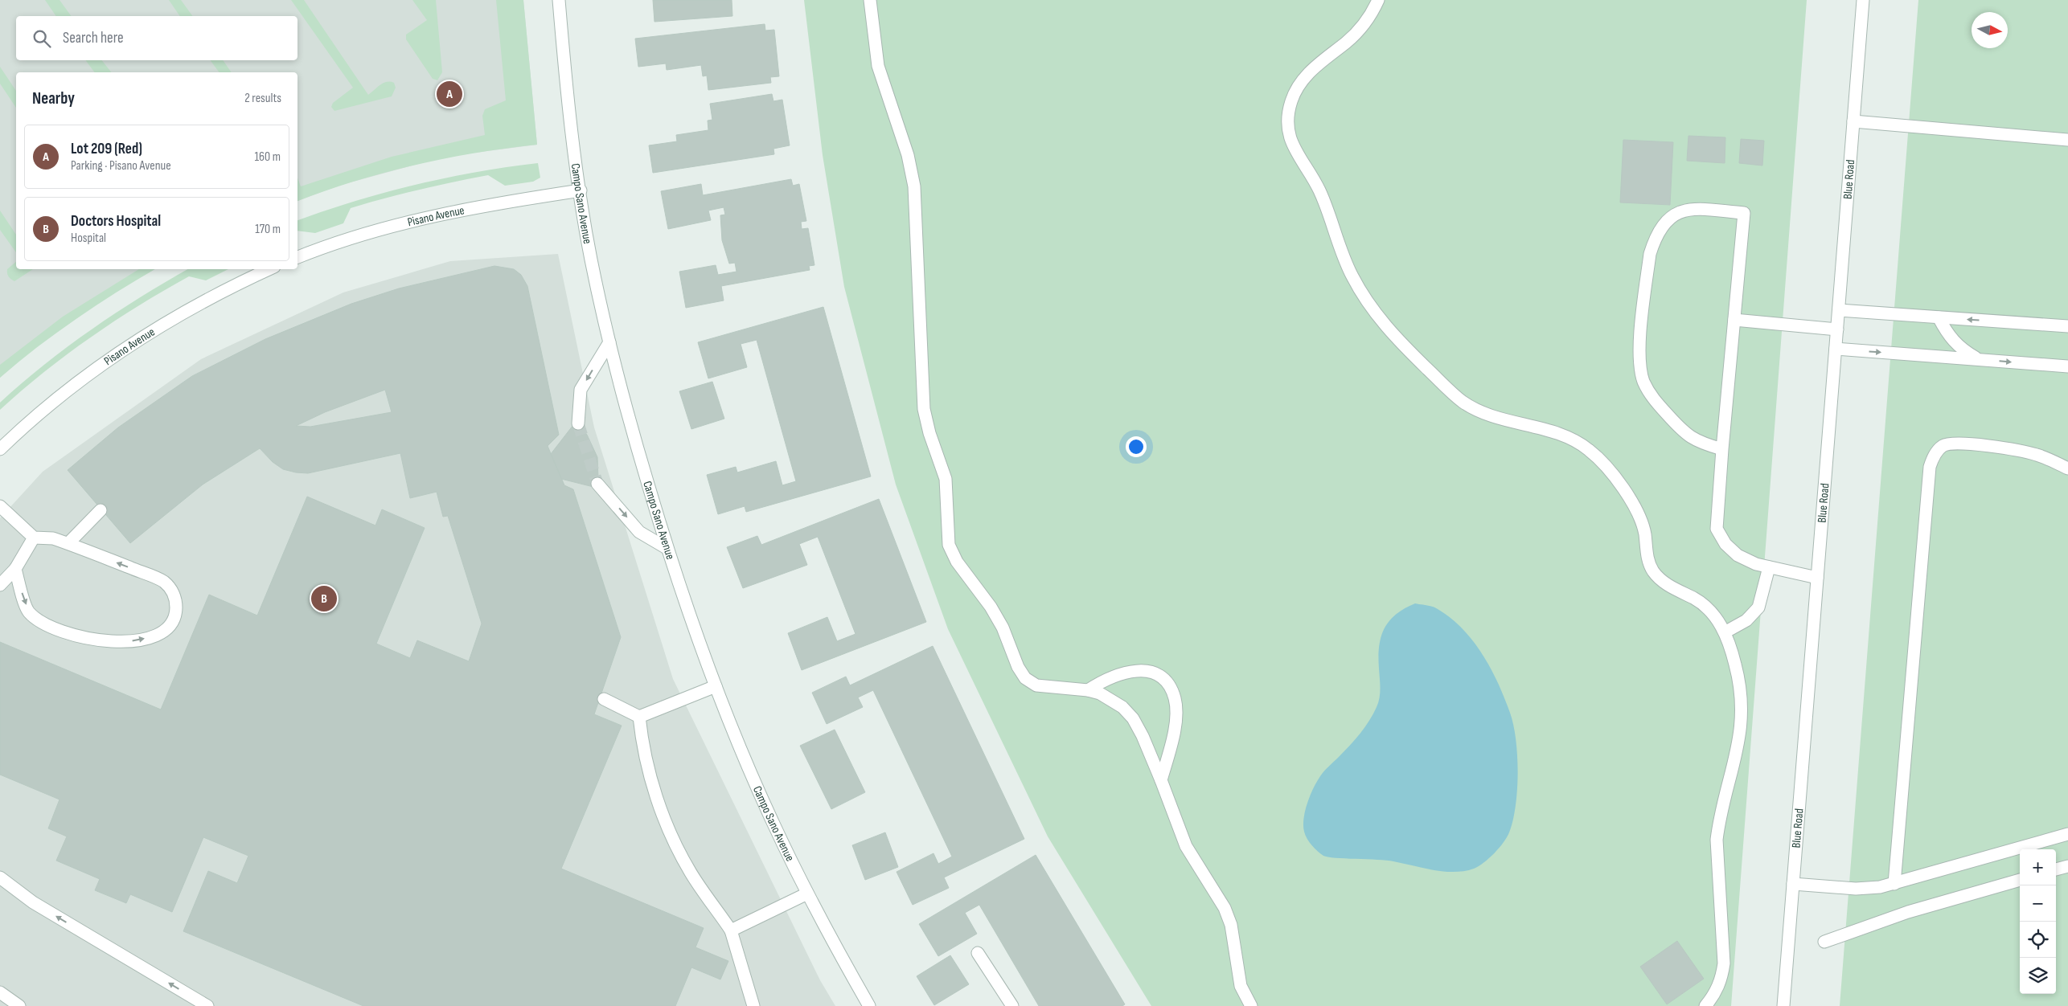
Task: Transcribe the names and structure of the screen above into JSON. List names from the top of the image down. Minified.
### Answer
{"streets":{"street":["Blue Road","Campo Sano Avenue","Pisano Avenue"]},"crossings":[["Campo Sano Avenue","Pisano Avenue"]],"north":"right","page":{"search":"Search here","heading":["Nearby","2 results"],"pins":["A","B"],"list":[{"mark":"A","name":"Lot 209 (Red)","note":"Parking · Pisano Avenue","value":"160 m"},{"mark":"B","name":"Doctors Hospital","note":"Hospital","value":"170 m"}],"map_buttons":["+","−"]}}
